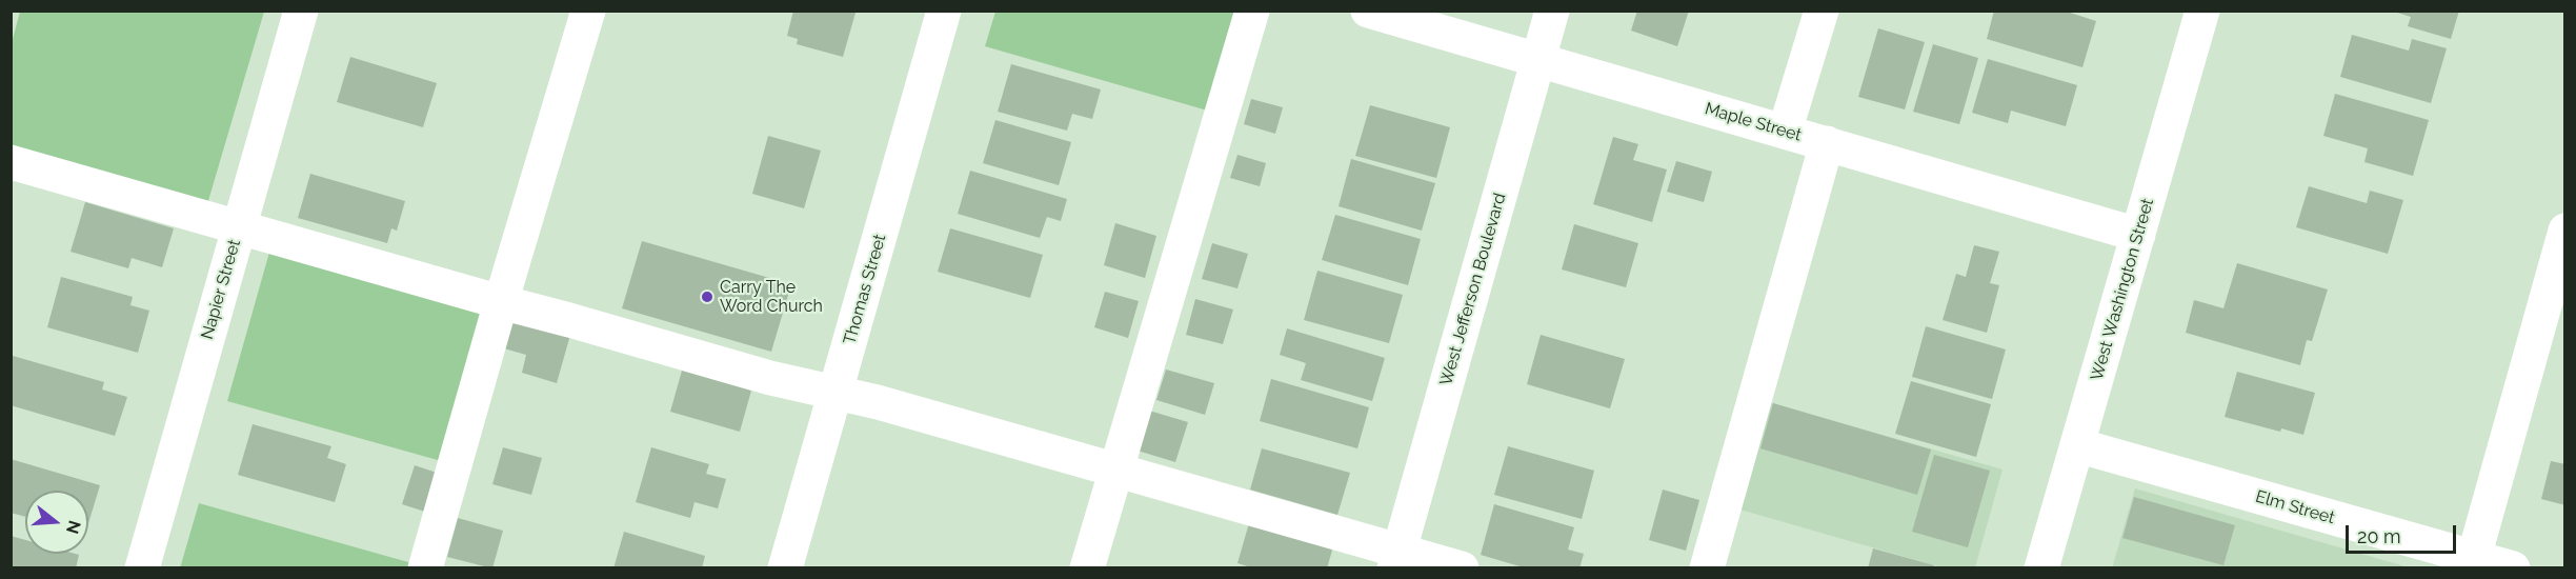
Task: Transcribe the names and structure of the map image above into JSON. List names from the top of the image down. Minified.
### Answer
{"streets":{"street":["Maple Street","Napier Street","Thomas Street","West Jefferson Boulevard","West Washington Street","Elm Street"]},"crossings":[["Maple Street","West Jefferson Boulevard"],["Maple Street","West Washington Street"],["West Washington Street","Elm Street"]],"places":["Carry The Word Church"],"scale_bar":"20 m","north":"right"}
